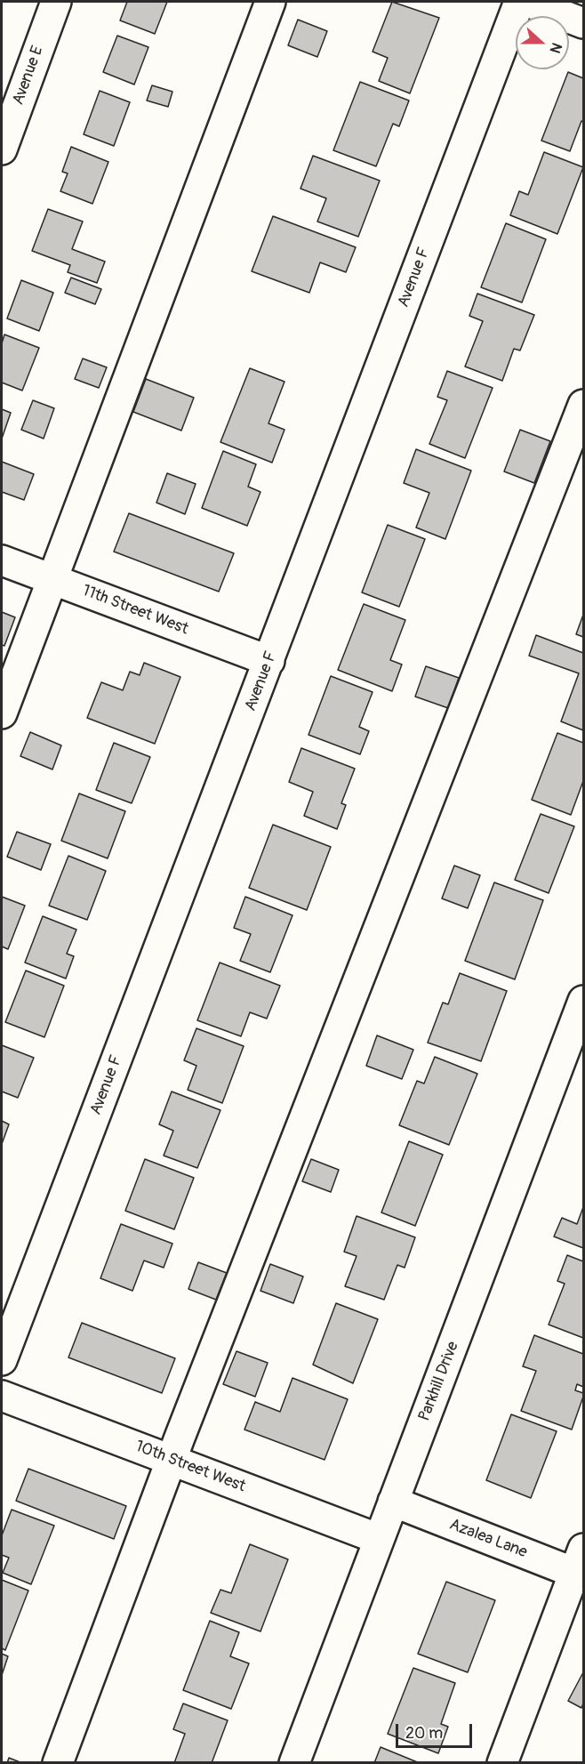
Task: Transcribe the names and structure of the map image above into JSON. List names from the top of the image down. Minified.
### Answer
{"streets":{"street":["Avenue E","Avenue F","11th Street West","Parkhill Drive","10th Street West","Azalea Lane"]},"crossings":[["Avenue F","11th Street West"],["Parkhill Drive","10th Street West"],["Parkhill Drive","Azalea Lane"]],"scale_bar":"20 m","north":"right"}
